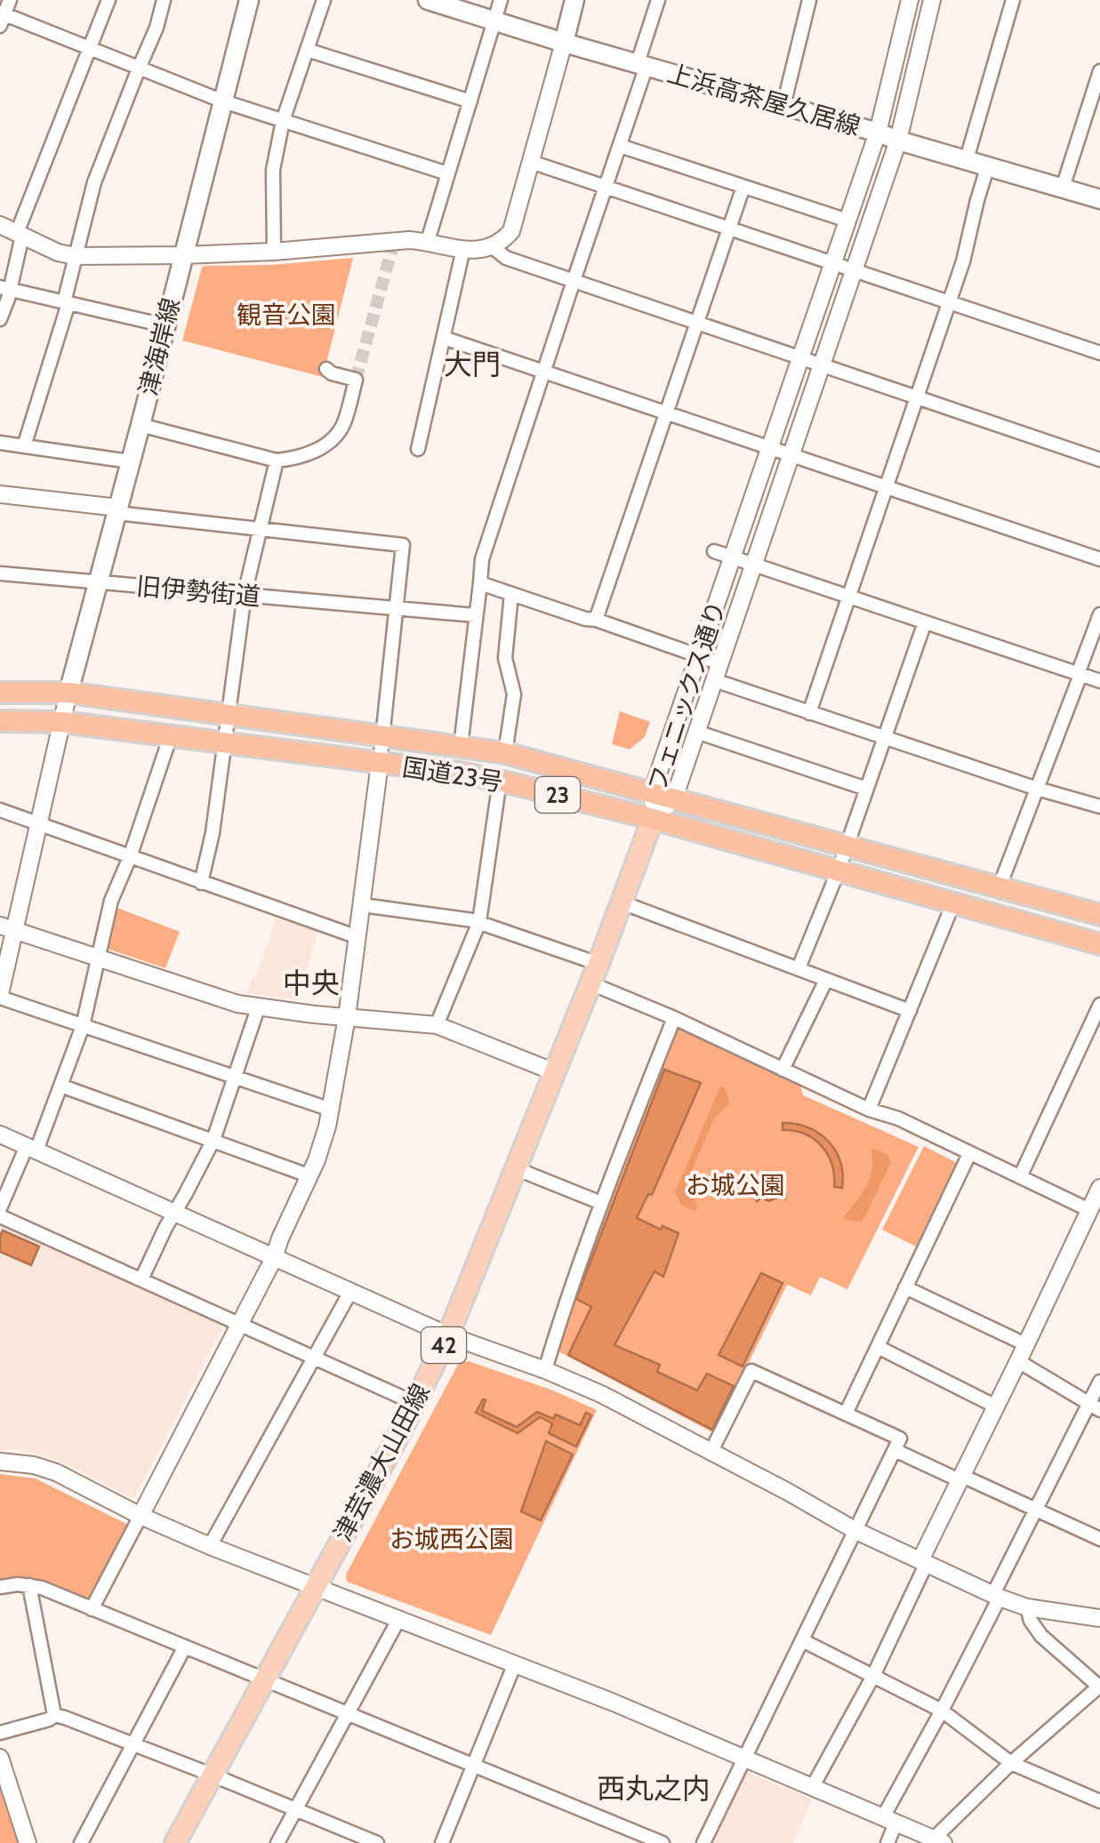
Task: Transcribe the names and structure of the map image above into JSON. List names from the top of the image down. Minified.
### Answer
{"streets":{"highway":["国道23号","23"],"main road":["上浜高茶屋久居線","津海岸線","42","津芸濃大山田線"],"street":["旧伊勢街道","フェニックス通り"]},"crossings":[["上浜高茶屋久居線","フェニックス通り"],["津海岸線","旧伊勢街道"],["津海岸線","国道23号"],["フェニックス通り","国道23号"],["フェニックス通り","津芸濃大山田線"],["国道23号","津芸濃大山田線"]],"districts":["大門","中央","西丸之内"],"parks":["観音公園","お城公園","お城西公園"]}
